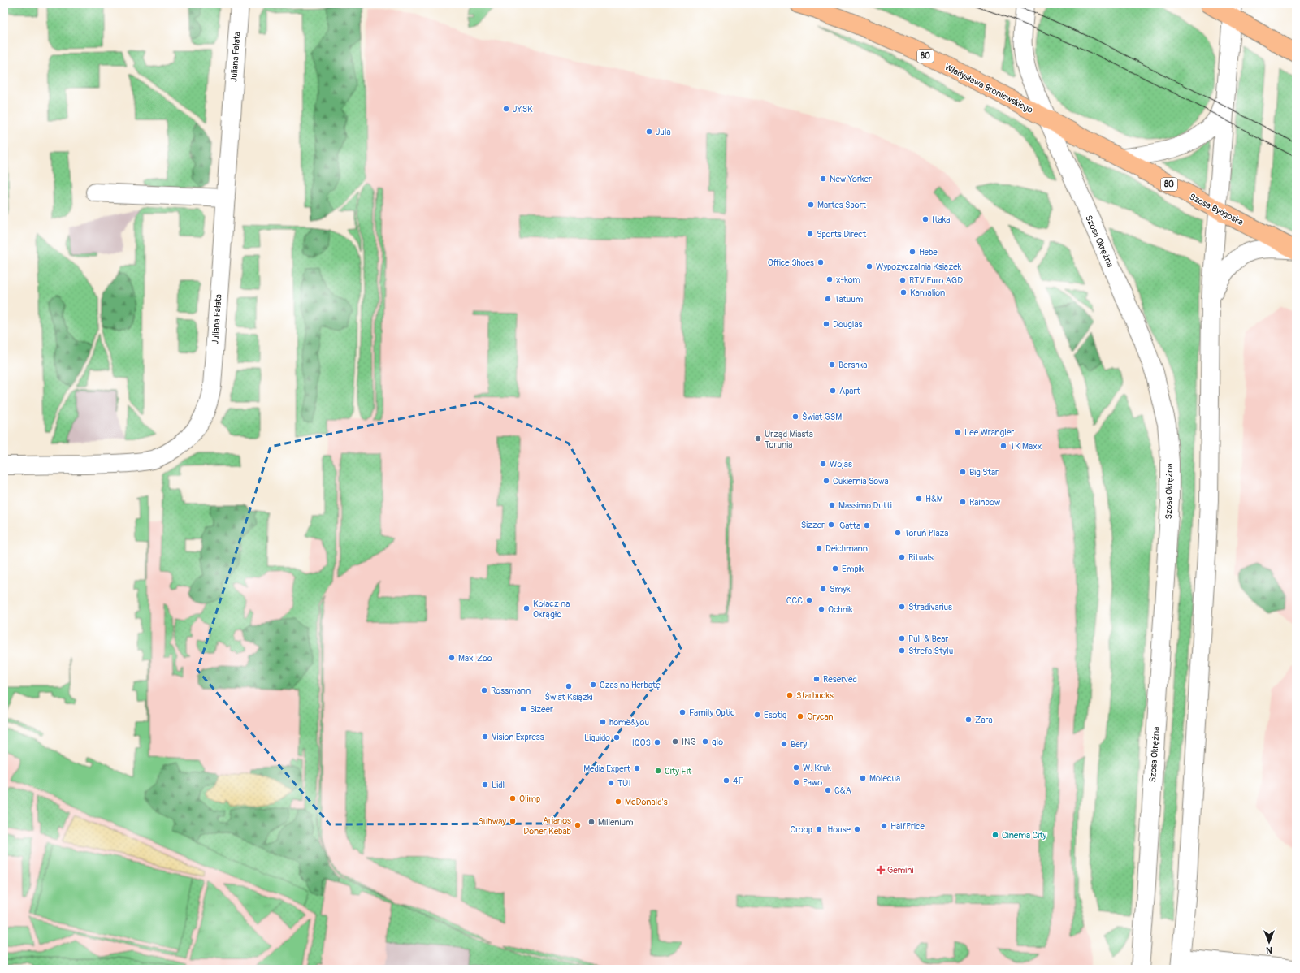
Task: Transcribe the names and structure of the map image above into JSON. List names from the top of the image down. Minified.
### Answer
{"streets":{"main road":["80","Władysława Broniewskiego","Szosa Bydgoska"],"street":["Juliana Fałata","Szosa Okrężna"]},"crossings":[["Władysława Broniewskiego","Szosa Bydgoska"],["Władysława Broniewskiego","Szosa Okrężna"]],"places":{"other":["JYSK","Jula","New Yorker","Martes Sport","Itaka","Sports Direct","Hebe","Office Shoes","Wypożyczalnia Książek","x-kom","RTV Euro AGD","Kamalion","Tatuum","Douglas","Bershka","Apart","Świat GSM","Lee Wrangler","Urząd Miasta Torunia","TK Maxx","Wojas","Big Star","Cukiernia Sowa","H&M","Rainbow","Massimo Dutti","Sizzer","Gatta","Toruń Plaza","Deichmann","Rituals","Empik","Smyk","CCC","Stradivarius","Kołacz na Okrągło","Ochnik","Pull & Bear","Strefa Stylu","Maxi Zoo","Reserved","Czas na Herbatę","Świat Książki","Rossmann","Starbucks","Sizeer","Family Optic","Esotiq","Grycan","Zara","home&you","Vision Express","Liquido","ING","glo","IQOS","Beryl","W. Kruk","Media Expert","City Fit","Molecua","4F","Pawo","TUI","Lidl","C&A","Olimp","McDonald's","Subway","Millenium","Arianos Doner Kebab","HalfPrice","Croop","House","Cinema City"],"health":["Gemini"]},"north":"bottom"}
